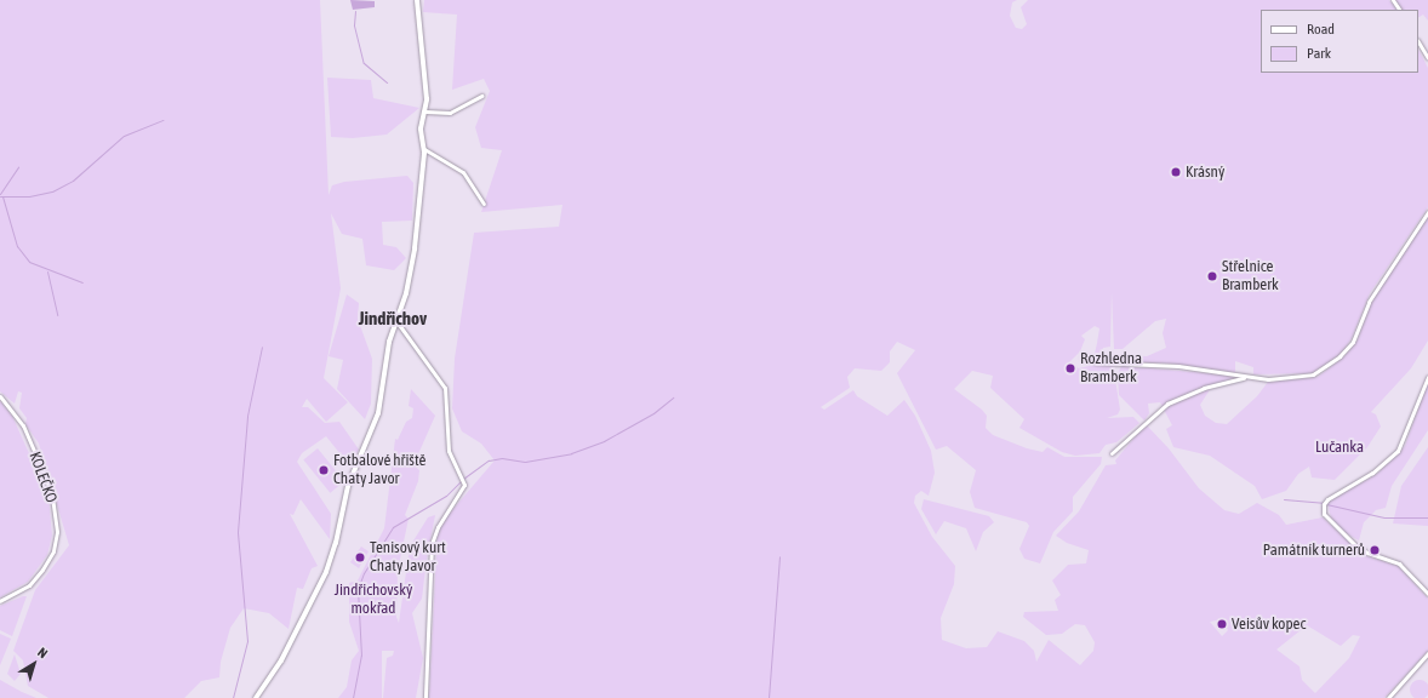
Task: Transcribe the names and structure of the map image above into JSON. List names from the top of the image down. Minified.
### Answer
{"streets":{"street":["KOLEČKO"]},"districts":["Jindřichov"],"parks":["Lučanka","Jindřichovský mokřad"],"places":["Krásný","Střelnice Bramberk","Rozhledna Bramberk","Fotbalové hřiště Chaty Javor","Památník turnerů","Tenisový kurt Chaty Javor","Veisův kopec"],"legend":["Road","Park"],"north":"top right"}
